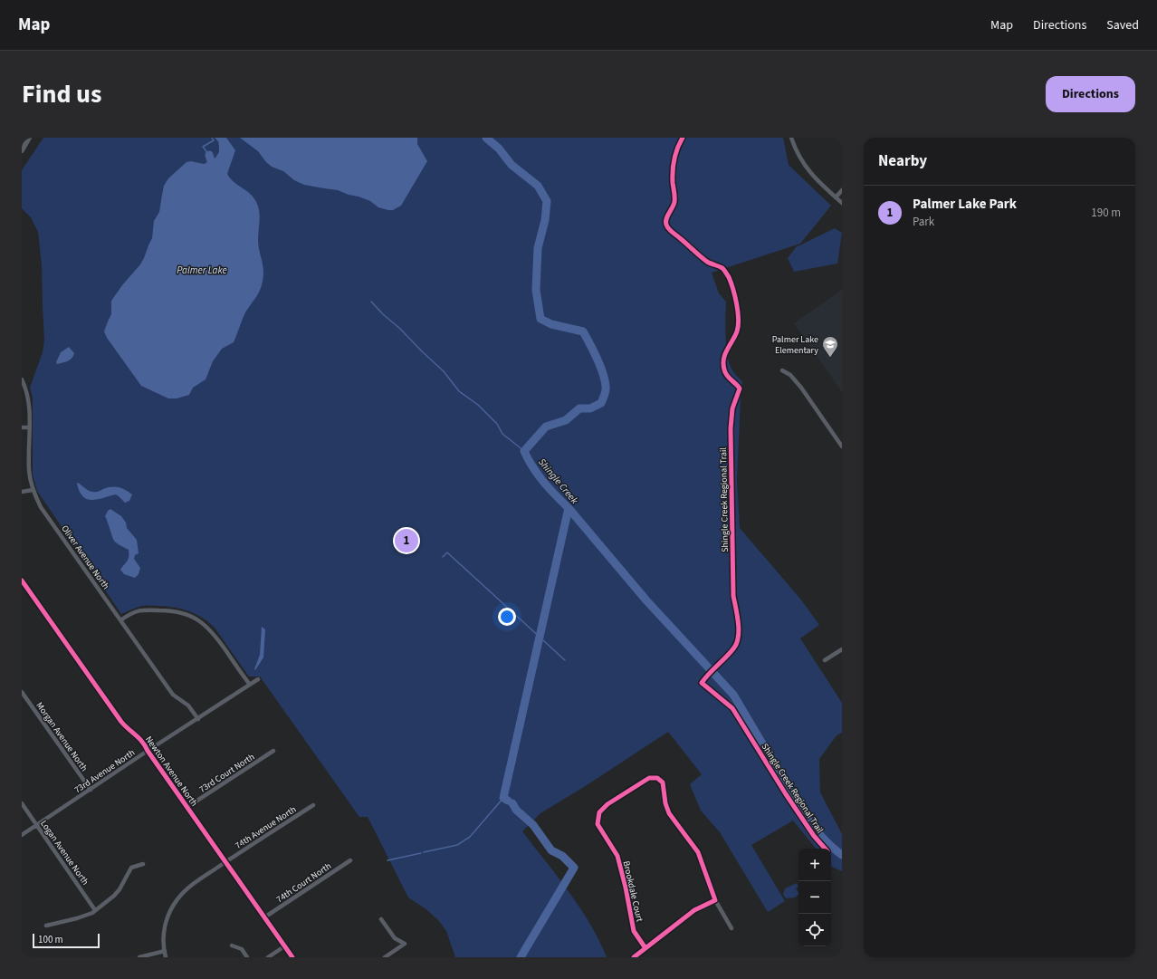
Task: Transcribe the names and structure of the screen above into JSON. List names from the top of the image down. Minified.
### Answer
{"streets":{"street":["Oliver Avenue North","Morgan Avenue North","73rd Avenue North","Newton Avenue North","73rd Court North","74th Avenue North","Logan Avenue North","74th Court North","Brookdale Court"],"cycle path":["Shingle Creek Regional Trail"]},"crossings":[["Oliver Avenue North","73rd Avenue North"],["Morgan Avenue North","73rd Avenue North"],["73rd Avenue North","Newton Avenue North"],["73rd Avenue North","Logan Avenue North"],["Newton Avenue North","73rd Court North"],["Newton Avenue North","74th Avenue North"],["Newton Avenue North","74th Court North"]],"water":["Palmer Lake","Shingle Creek"],"places":{"school or university":["Palmer Lake Elementary"]},"scale_bar":"100 m","page":{"header":"Map","nav":["Map","Directions","Saved"],"title":"Find us","buttons":"Directions","heading":"Nearby","list":[{"mark":"1","name":"Palmer Lake Park","note":"Park","value":"190 m"}],"pins":"1","map_buttons":["+","−"],"scale":"100 m"}}
